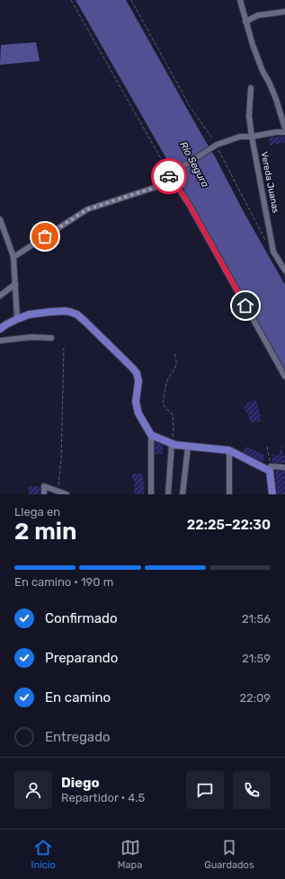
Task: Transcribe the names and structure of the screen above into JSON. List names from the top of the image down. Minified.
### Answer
{"streets":{"street":["Vereda Juanas"]},"water":["Río Segura"],"page":{"heading":["2 min","Llega en","22:25–22:30"],"panel":["Diego","Repartidor · 4.5"],"bar":"En camino · 190 m","list":[["Confirmado","21:56"],["Preparando","21:59"],["En camino","22:09"],"Entregado"],"tabs":["Inicio","Mapa","Guardados"]}}
